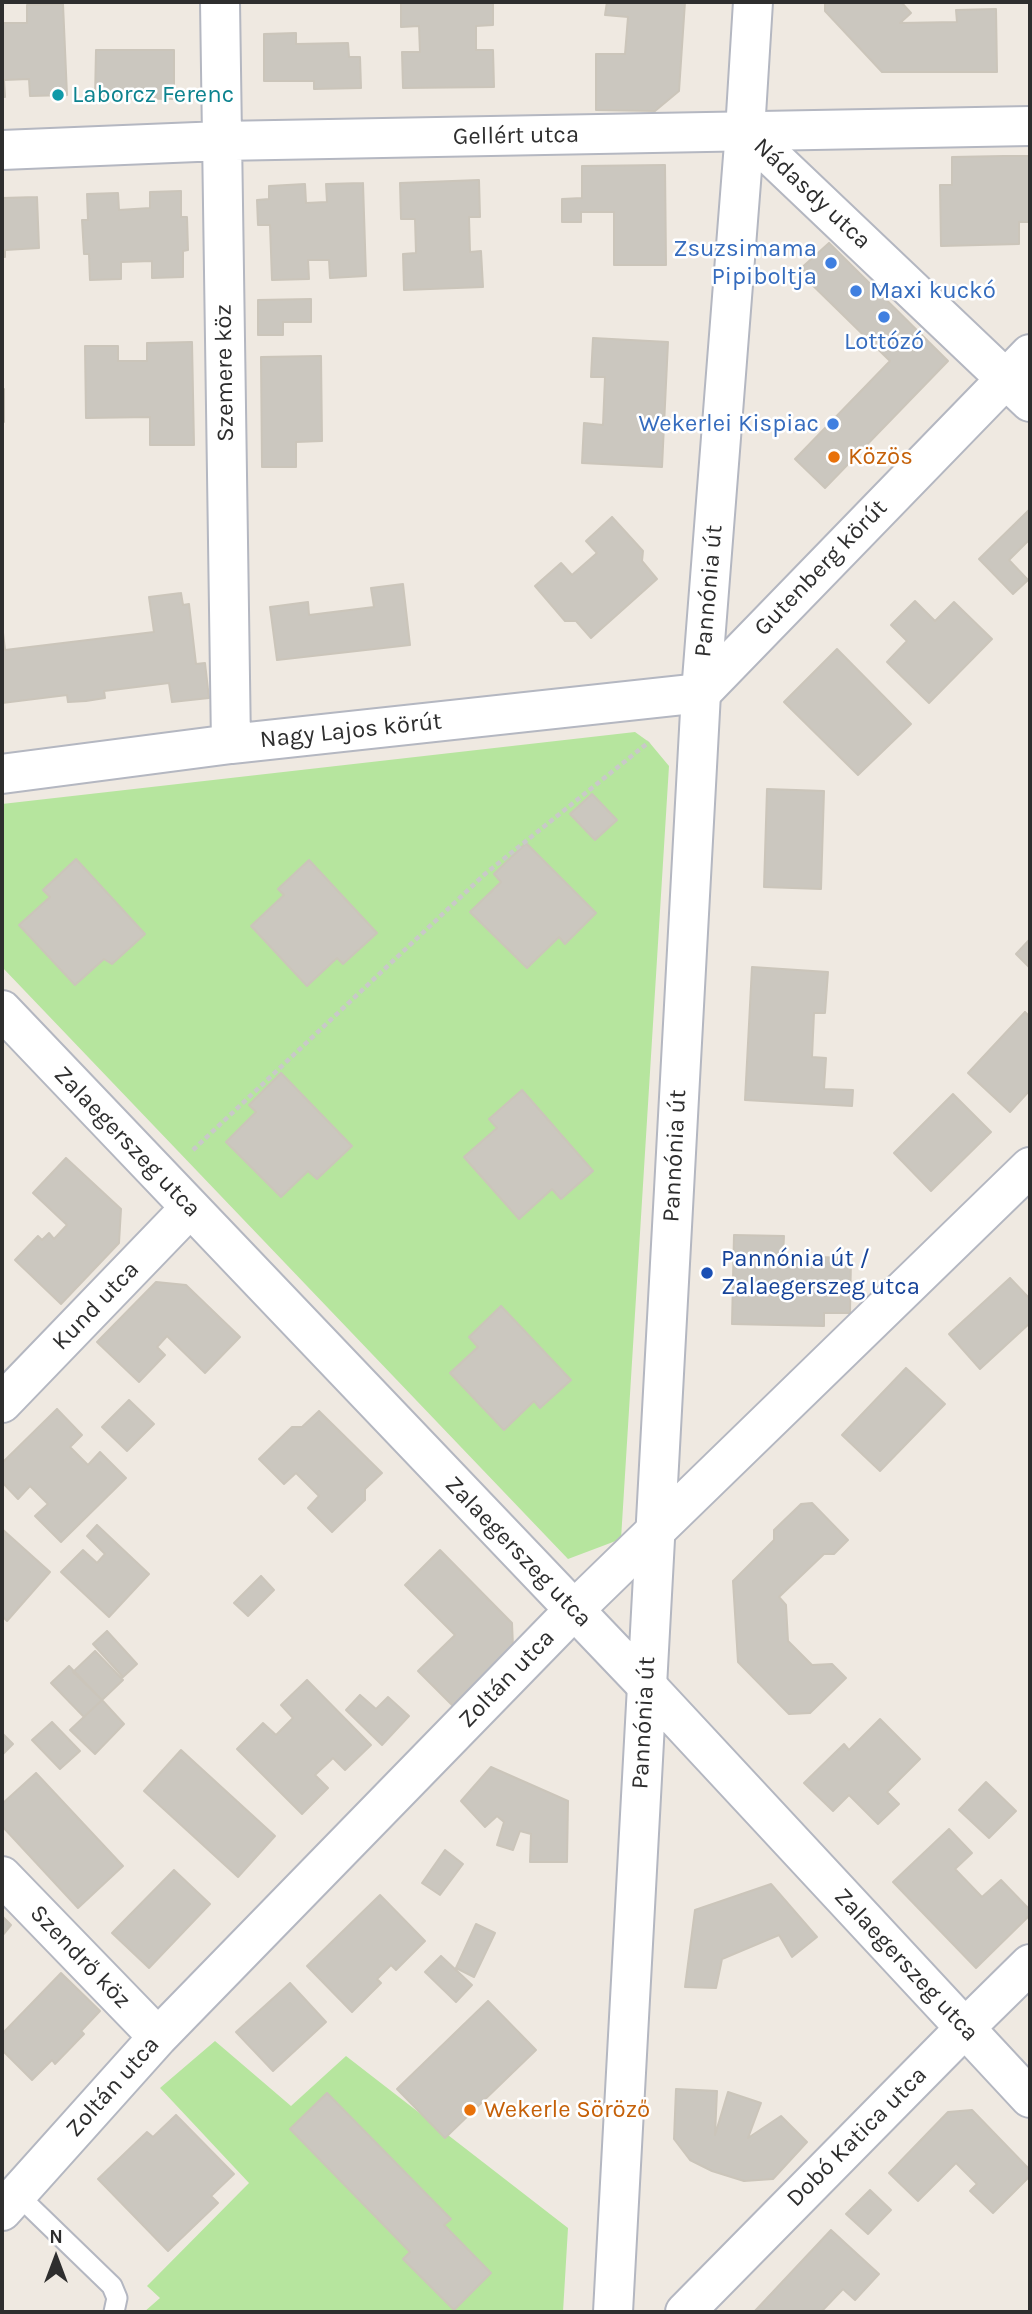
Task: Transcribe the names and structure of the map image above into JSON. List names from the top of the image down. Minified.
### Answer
{"streets":{"street":["Gellért utca","Nádasdy utca","Szemere köz","Gutenberg körút","Pannónia út","Nagy Lajos körút","Zalaegerszeg utca","Kund utca","Zoltán utca","Szendrő köz","Dobó Katica utca"]},"crossings":[["Gellért utca","Nádasdy utca"],["Gellért utca","Szemere köz"],["Gellért utca","Pannónia út"],["Nádasdy utca","Gutenberg körút"],["Nádasdy utca","Pannónia út"],["Szemere köz","Nagy Lajos körút"],["Gutenberg körút","Pannónia út"],["Gutenberg körút","Nagy Lajos körút"],["Pannónia út","Nagy Lajos körút"],["Pannónia út","Zalaegerszeg utca"],["Pannónia út","Zoltán utca"],["Zalaegerszeg utca","Kund utca"],["Zalaegerszeg utca","Zoltán utca"],["Zalaegerszeg utca","Dobó Katica utca"],["Zoltán utca","Szendrő köz"]],"places":["Laborcz Ferenc","Zsuzsimama Pipiboltja","Maxi kuckó","Lottózó","Wekerlei Kispiac","Közös","Pannónia út / Zalaegerszeg utca","Wekerle Söröző"],"north":"top"}
